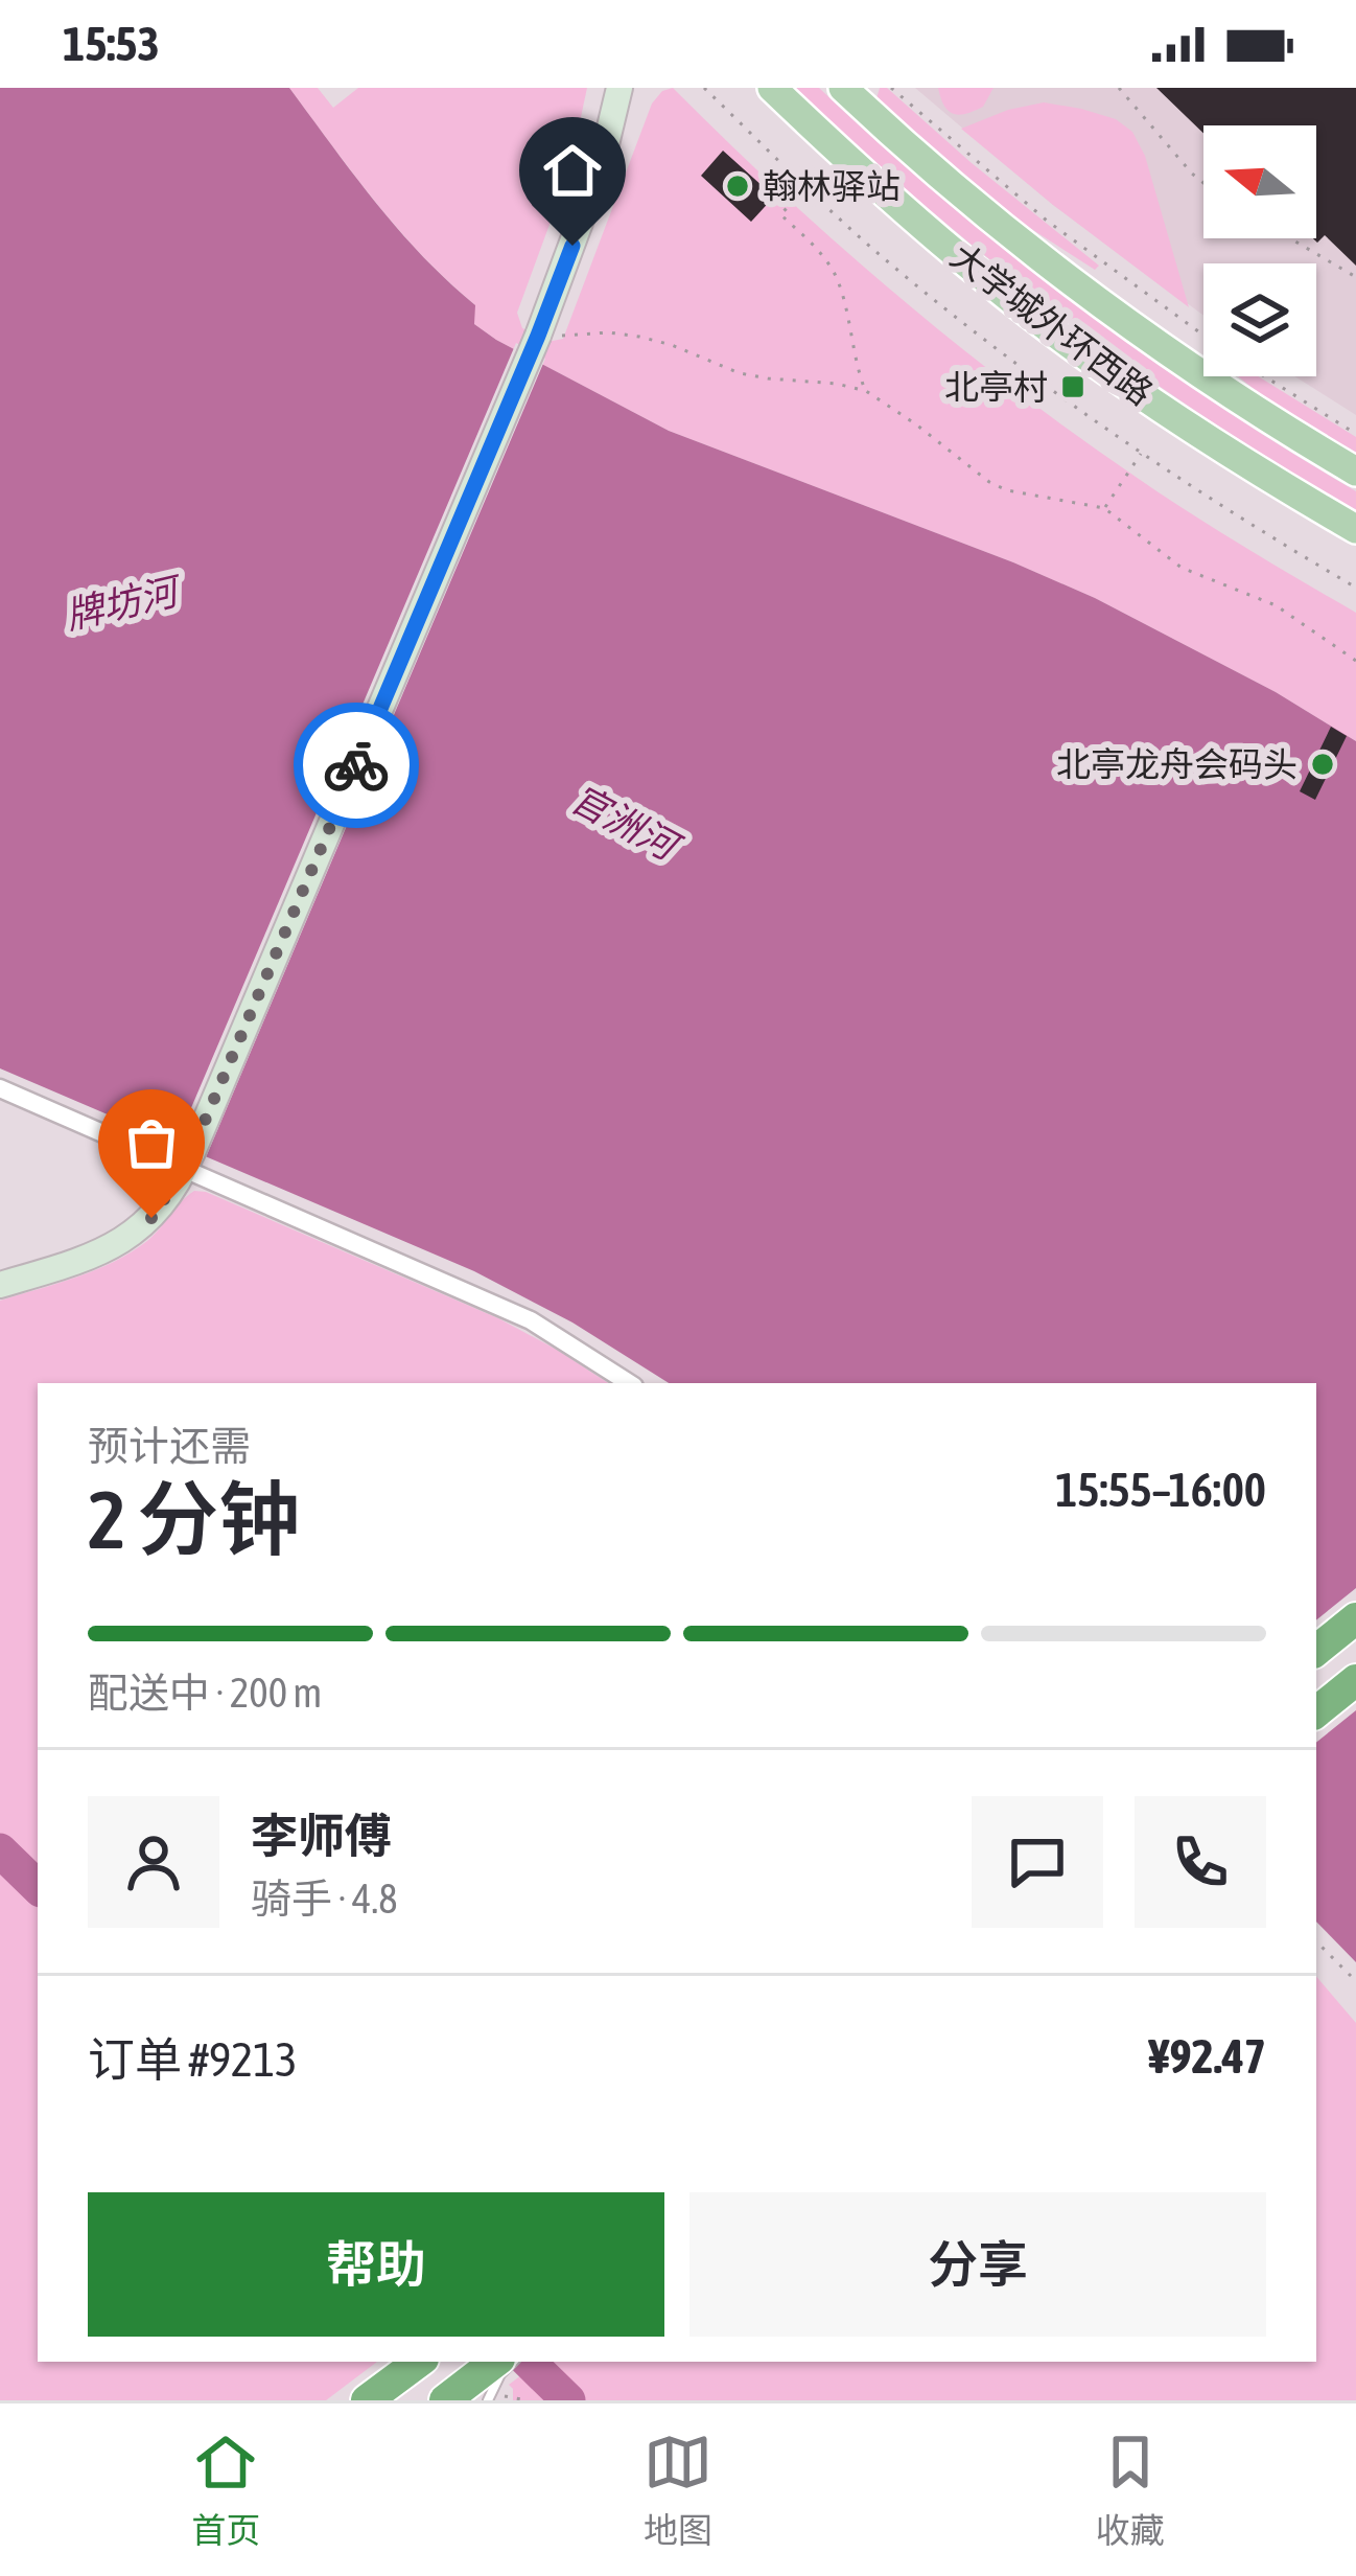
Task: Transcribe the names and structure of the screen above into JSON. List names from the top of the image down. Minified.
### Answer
{"streets":{"main road":["大学城外环西路"]},"water":["牌坊河","官洲河"],"places":{"other":["翰林驿站","北亭龙舟会码头"],"transit":["北亭村"]},"north":"left","page":{"status":"15:53","heading":["2 分钟","预计还需","15:55–16:00"],"panel":["李师傅","骑手 · 4.8","订单 #9213","¥92.47"],"bar":"配送中 · 200 m","buttons":["帮助","分享"],"tabs":["首页","地图","收藏"]}}
